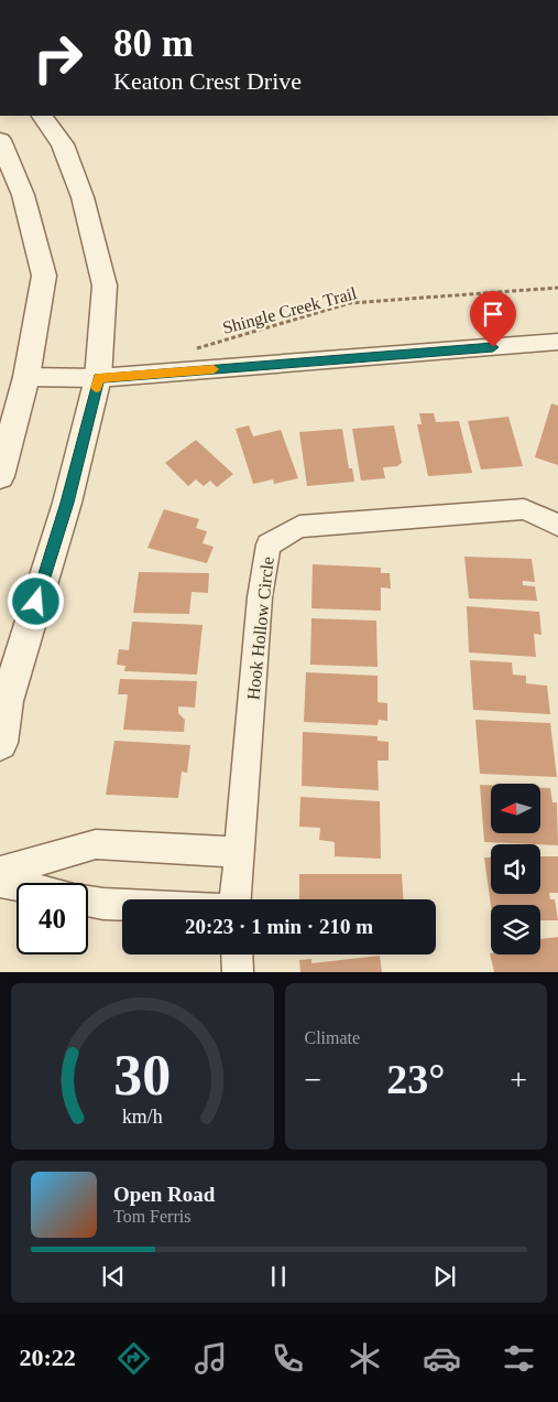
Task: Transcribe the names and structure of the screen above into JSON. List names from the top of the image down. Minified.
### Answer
{"streets":{"street":["Hook Hollow Circle"],"path":["Shingle Creek Trail"]},"north":"left","page":{"turn":["80 m","Keaton Crest Drive"],"limit":"40","trip":"20:23 · 1 min · 210 m","tile":"Climate","heat":["−","23°","+"],"song":["Open Road","Tom Ferris"],"tabs":"20:22","gauge":["30","km/h"]}}
